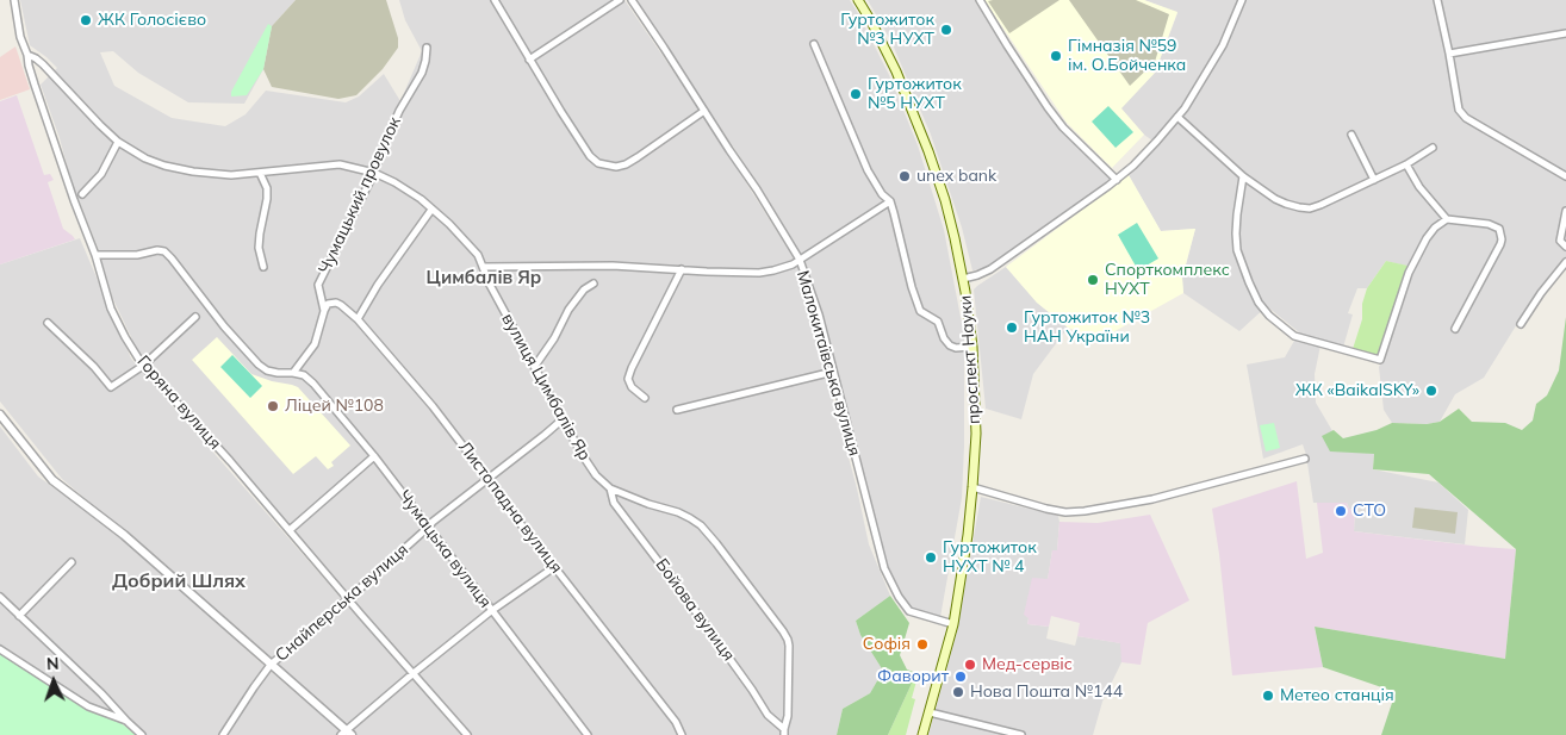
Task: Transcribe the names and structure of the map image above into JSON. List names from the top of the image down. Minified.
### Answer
{"streets":{"main road":["проспект Науки"],"street":["Чумацький провулок","Малокитаївська вулиця","вулиця Цимбалів Яр","Горяна вулиця","Листопадна вулиця","Чумацька вулиця","Снайперська вулиця","Бойова вулиця"]},"crossings":[["Чумацький провулок","вулиця Цимбалів Яр"],["Чумацький провулок","Листопадна вулиця"],["Чумацький провулок","Чумацька вулиця"],["проспект Науки","Малокитаївська вулиця"],["вулиця Цимбалів Яр","Горяна вулиця"],["вулиця Цимбалів Яр","Снайперська вулиця"],["вулиця Цимбалів Яр","Бойова вулиця"],["Горяна вулиця","Снайперська вулиця"],["Листопадна вулиця","Снайперська вулиця"],["Чумацька вулиця","Снайперська вулиця"]],"districts":["Цимбалів Яр","Добрий Шлях"],"places":["ЖК Голосієво","Гуртожиток №3 НУХТ","Гімназія №59 ім. О.Бойченка","Гуртожиток №5 НУХТ","unex bank","Спорткомплекс НУХТ","Гуртожиток №3 НАН України","ЖК «BaikalSKY»","Ліцей №108","СТО","Гуртожиток НУХТ № 4","Софія","Мед-сервіс","Фаворит","Нова Пошта №144","Метео станція"],"north":"top"}
